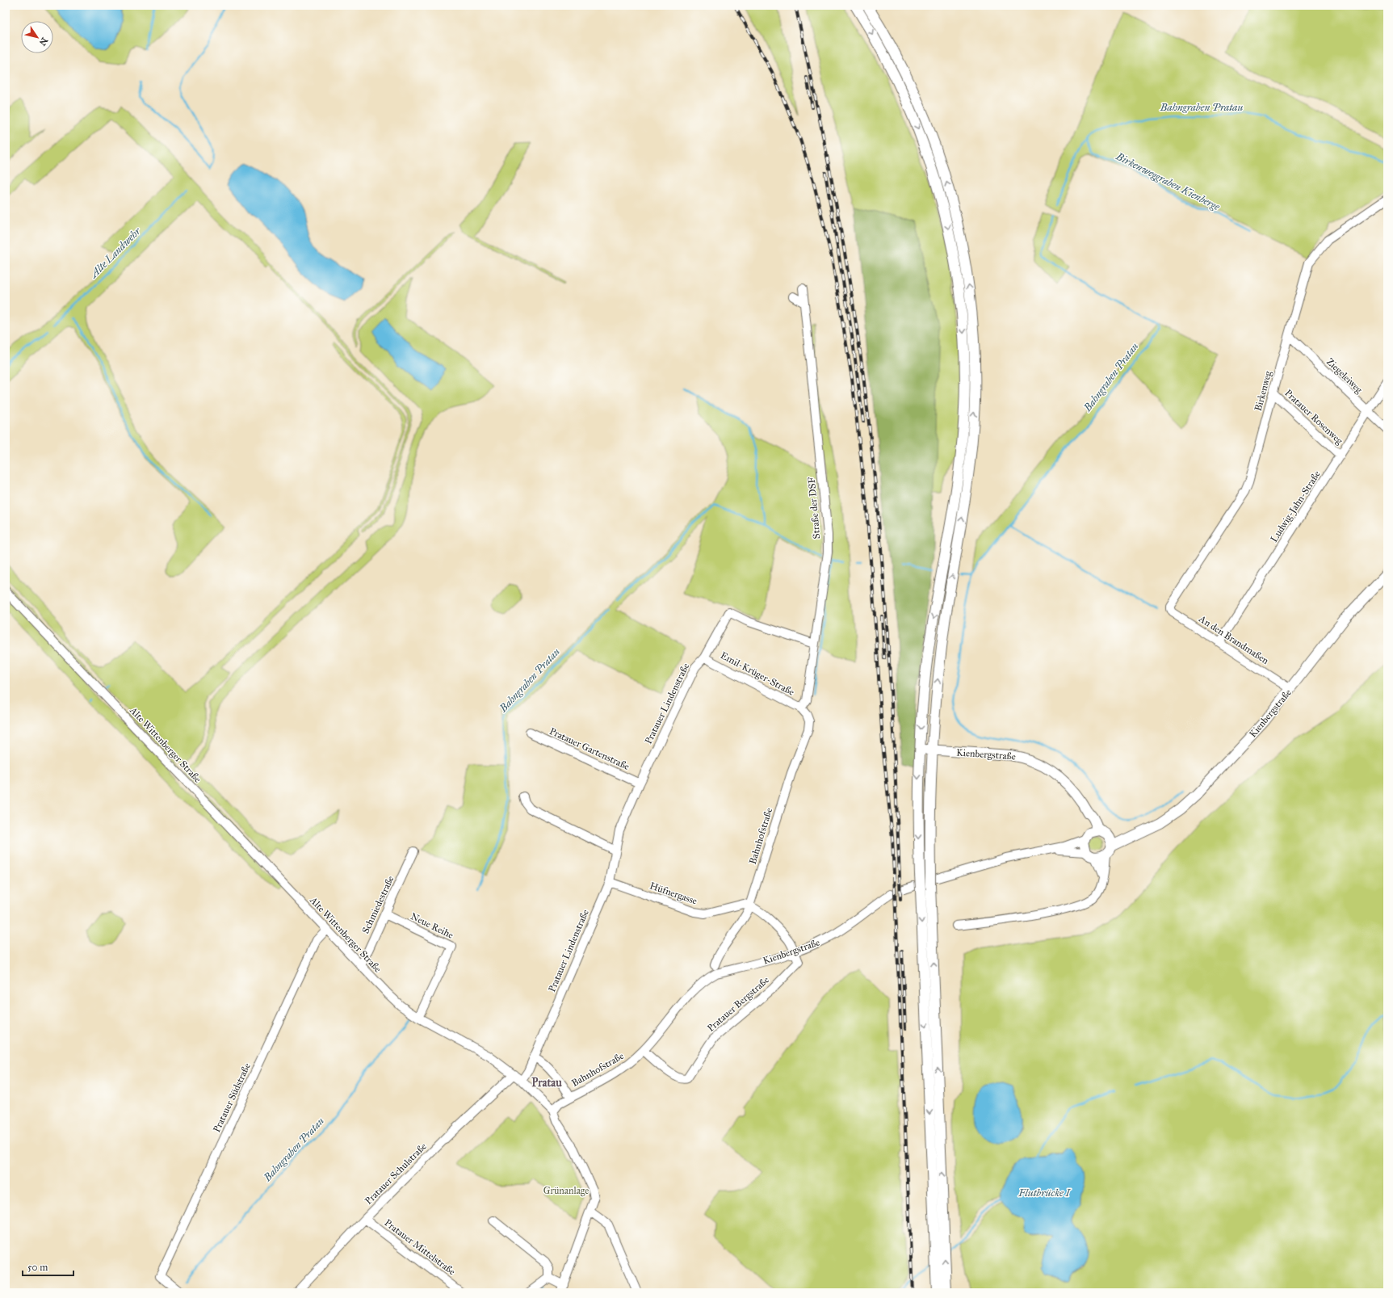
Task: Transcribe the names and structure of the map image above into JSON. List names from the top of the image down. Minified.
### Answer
{"streets":{"main road":["Kienbergstraße"],"street":["Ziegeleiweg","Birkenweg","Pratauer Rosenweg","Ludwig-Jahn-Straße","Straße der DSF","An den Brandmaßen","Emil-Krüger-Straße","Pratauer Lindenstraße","Alte Wittenberger Straße","Pratauer Gartenstraße","Bahnhofstraße","Hüfnergasse","Schmiedestraße","Neue Reihe","Pratauer Bergstraße","Pratauer Südstraße","Pratauer Schulstraße","Pratauer Mittelstraße"]},"crossings":[["Ziegeleiweg","Birkenweg"],["Ziegeleiweg","Ludwig-Jahn-Straße"],["Birkenweg","Pratauer Rosenweg"],["Birkenweg","An den Brandmaßen"],["Pratauer Rosenweg","Ludwig-Jahn-Straße"],["Ludwig-Jahn-Straße","An den Brandmaßen"],["Straße der DSF","Emil-Krüger-Straße"],["Straße der DSF","Pratauer Lindenstraße"],["Straße der DSF","Bahnhofstraße"],["An den Brandmaßen","Kienbergstraße"],["Emil-Krüger-Straße","Pratauer Lindenstraße"],["Emil-Krüger-Straße","Bahnhofstraße"],["Pratauer Lindenstraße","Alte Wittenberger Straße"],["Pratauer Lindenstraße","Pratauer Gartenstraße"],["Pratauer Lindenstraße","Hüfnergasse"],["Kienbergstraße","Bahnhofstraße"],["Kienbergstraße","Pratauer Bergstraße"],["Alte Wittenberger Straße","Bahnhofstraße"],["Alte Wittenberger Straße","Schmiedestraße"],["Alte Wittenberger Straße","Neue Reihe"],["Alte Wittenberger Straße","Pratauer Südstraße"],["Alte Wittenberger Straße","Pratauer Schulstraße"],["Bahnhofstraße","Hüfnergasse"],["Bahnhofstraße","Pratauer Bergstraße"],["Schmiedestraße","Neue Reihe"],["Pratauer Schulstraße","Pratauer Mittelstraße"]],"districts":["Pratau"],"water":["Bahngraben Pratau","Birkenweggraben Kienberge","Alte Landwehr","Flutbrücke I"],"parks":["Grünanlage"],"scale_bar":"50 m","north":"bottom right"}
